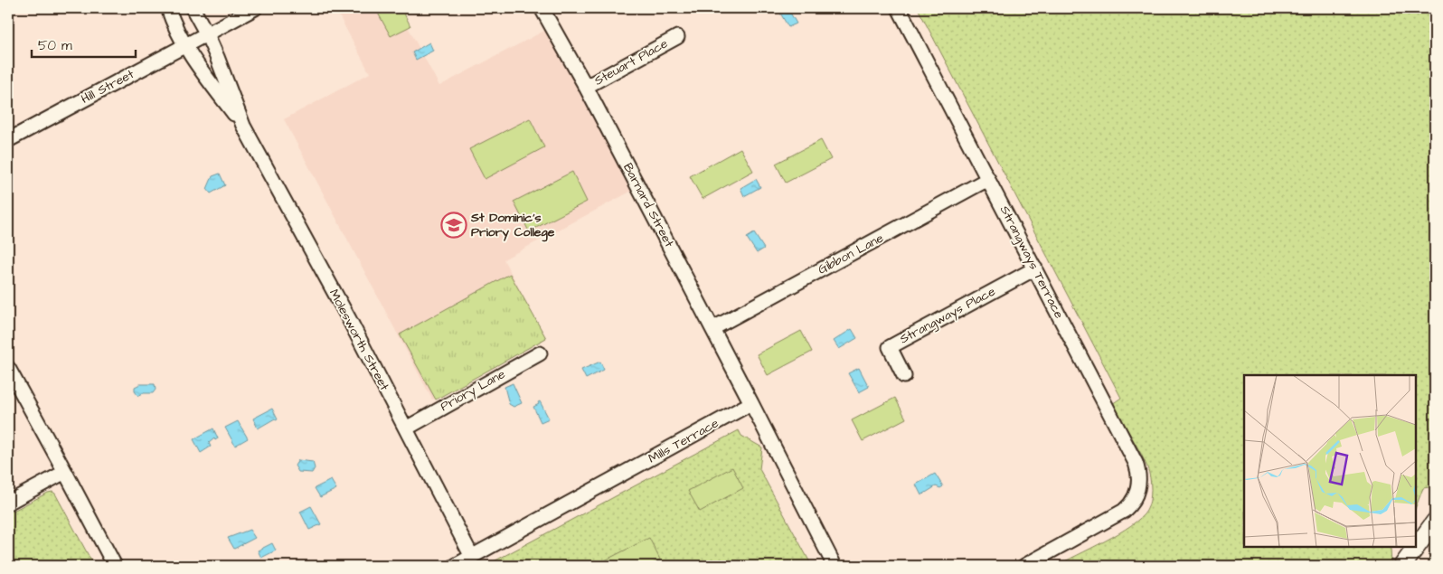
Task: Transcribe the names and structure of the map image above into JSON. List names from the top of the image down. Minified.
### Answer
{"streets":{"street":["Steuart Place","Hill Street","Barnard Street","Gibbon Lane","Strangways Terrace","Strangways Place","Molesworth Street","Priory Lane","Mills Terrace"]},"crossings":[["Steuart Place","Barnard Street"],["Hill Street","Molesworth Street"],["Barnard Street","Gibbon Lane"],["Barnard Street","Mills Terrace"],["Gibbon Lane","Strangways Terrace"],["Strangways Terrace","Strangways Place"],["Molesworth Street","Priory Lane"],["Molesworth Street","Mills Terrace"]],"places":{"school or university":["St Dominic’s Priory College"]},"scale_bar":"50 m"}
